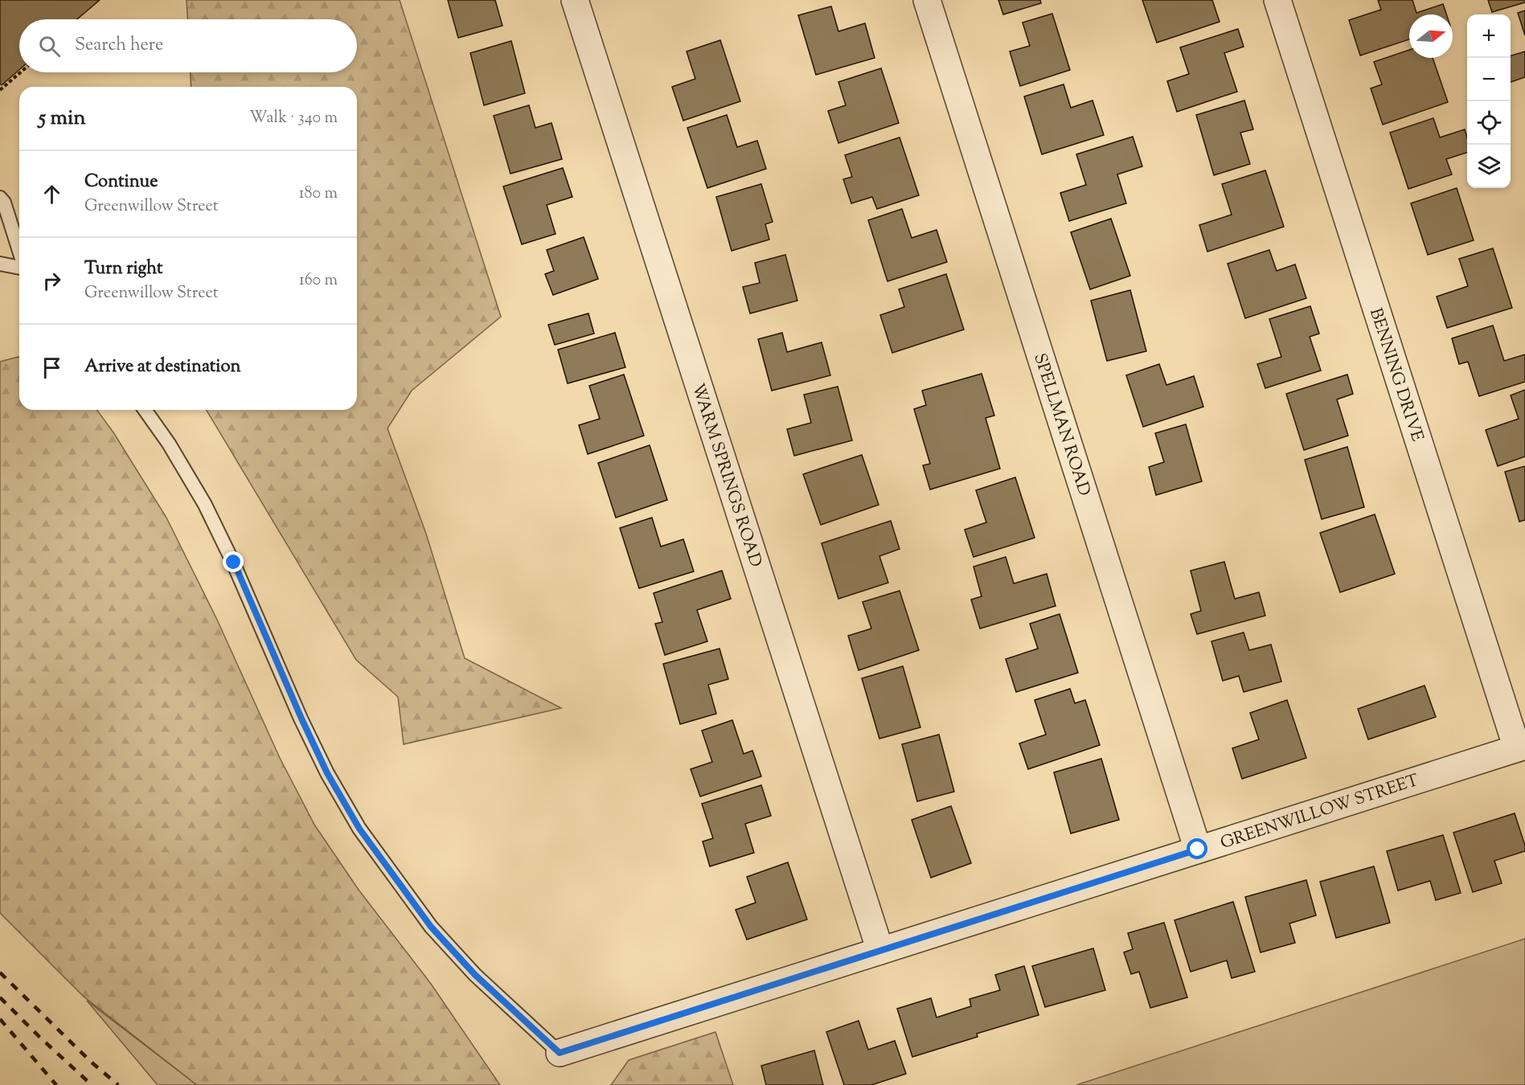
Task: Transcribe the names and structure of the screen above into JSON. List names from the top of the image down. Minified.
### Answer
{"streets":{"street":["BENNING DRIVE","SPELLMAN ROAD","WARM SPRINGS ROAD","GREENWILLOW STREET"]},"crossings":[["BENNING DRIVE","GREENWILLOW STREET"],["SPELLMAN ROAD","GREENWILLOW STREET"],["WARM SPRINGS ROAD","GREENWILLOW STREET"]],"north":"right","page":{"map_buttons":["+","−"],"search":"Search here","heading":["5 min","Walk · 340 m"],"list":[["Continue","Greenwillow Street","180 m"],["Turn right","Greenwillow Street","160 m"],"Arrive at destination"]}}
